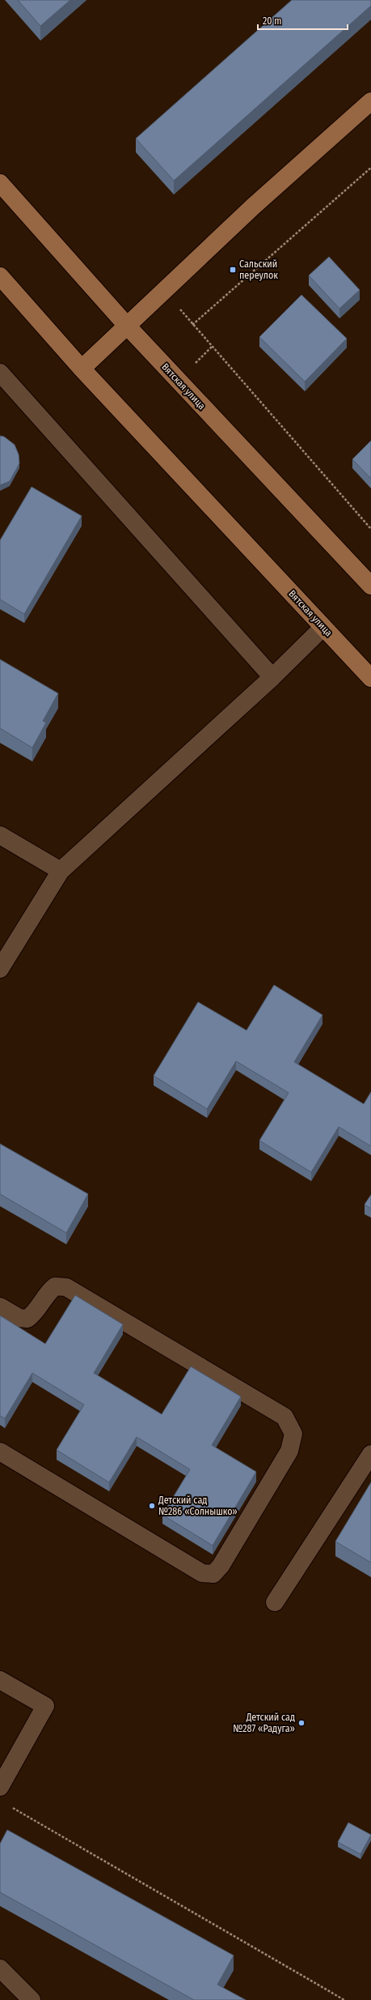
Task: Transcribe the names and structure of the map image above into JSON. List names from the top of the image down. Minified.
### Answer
{"streets":{"main road":["Вятская улица"]},"places":{"transit":["Сальский переулок"],"other":["Детский сад №286 «Солнышко»","Детский сад №287 «Радуга»"]},"scale_bar":"20 m"}
